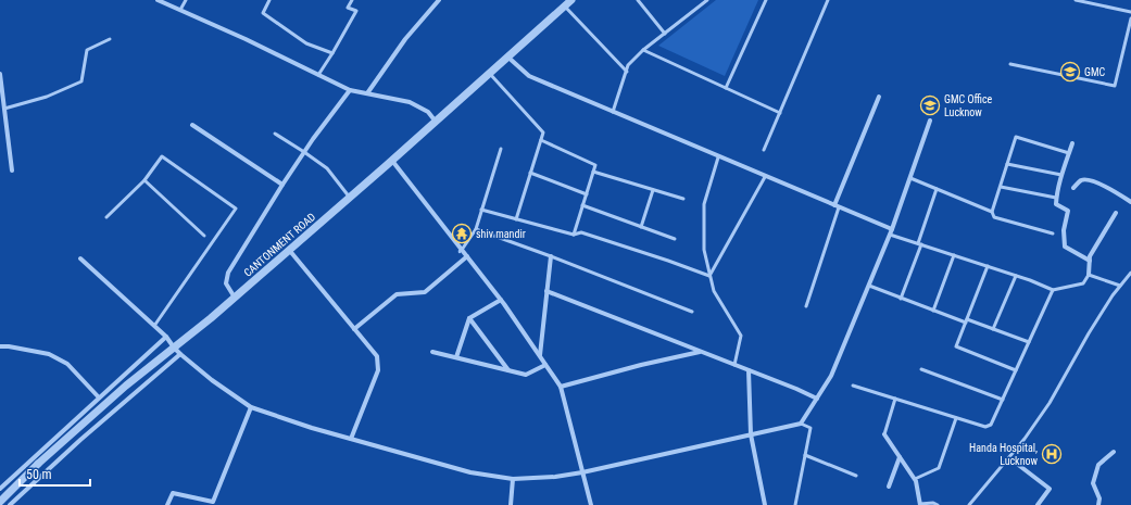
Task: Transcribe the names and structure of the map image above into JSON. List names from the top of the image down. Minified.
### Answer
{"streets":{"street":["CANTONMENT ROAD"]},"places":{"school or university":["GMC","GMC Office Lucknow"],"temple":["shiv mandir"],"hospital":["Handa Hospital, Lucknow"]},"scale_bar":"50 m"}
